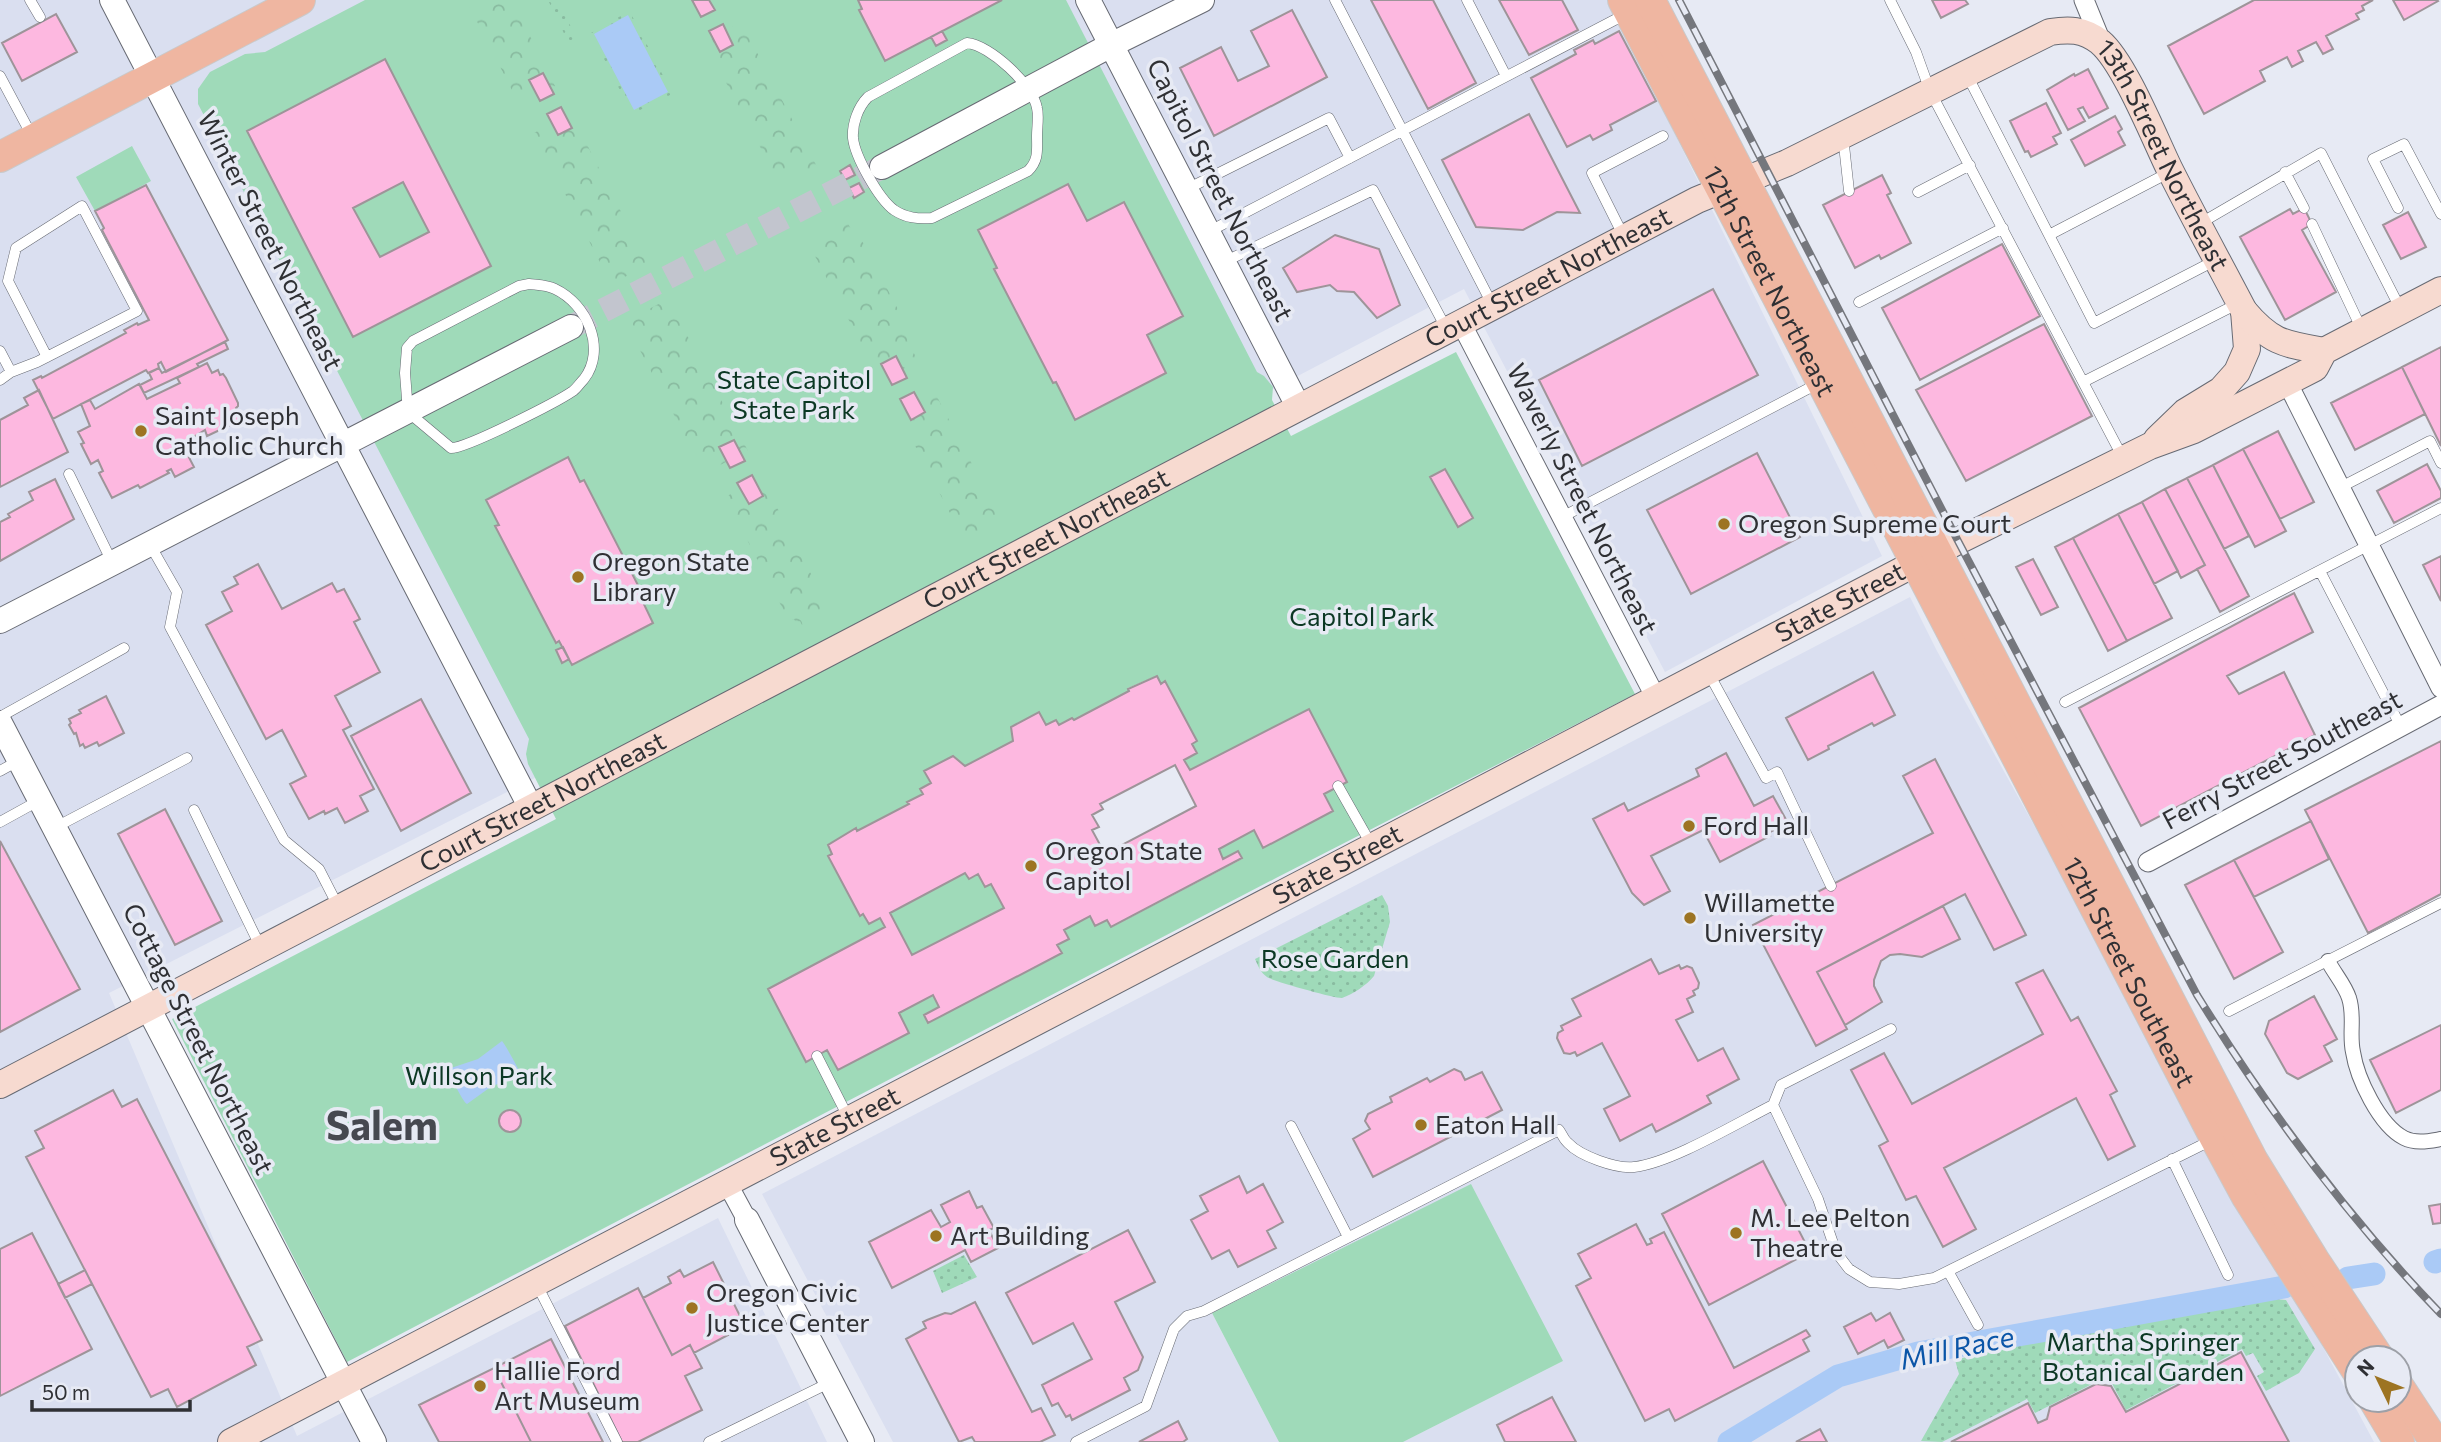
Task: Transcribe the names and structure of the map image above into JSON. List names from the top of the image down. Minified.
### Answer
{"streets":{"main road":["13th Street Northeast","Court Street Northeast","12th Street Northeast","State Street","12th Street Southeast"],"street":["Capitol Street Northeast","Winter Street Northeast","Waverly Street Northeast","Ferry Street Southeast","Cottage Street Northeast"]},"crossings":[["13th Street Northeast","Court Street Northeast"],["Capitol Street Northeast","Court Street Northeast"],["Winter Street Northeast","Court Street Northeast"],["Court Street Northeast","12th Street Northeast"],["Court Street Northeast","Waverly Street Northeast"],["Court Street Northeast","Cottage Street Northeast"],["12th Street Northeast","State Street"],["12th Street Northeast","12th Street Southeast"],["Waverly Street Northeast","State Street"],["State Street","12th Street Southeast"],["State Street","Cottage Street Northeast"]],"districts":["Salem"],"water":["Mill Race"],"parks":["State Capitol State Park","Capitol Park","Rose Garden","Willson Park","Martha Springer Botanical Garden"],"places":["Saint Joseph Catholic Church","Oregon Supreme Court","Oregon State Library","Ford Hall","Oregon State Capitol","Willamette University","Eaton Hall","M. Lee Pelton Theatre","Art Building","Oregon Civic Justice Center","Hallie Ford Art Museum"],"scale_bar":"50 m","north":"top left"}
